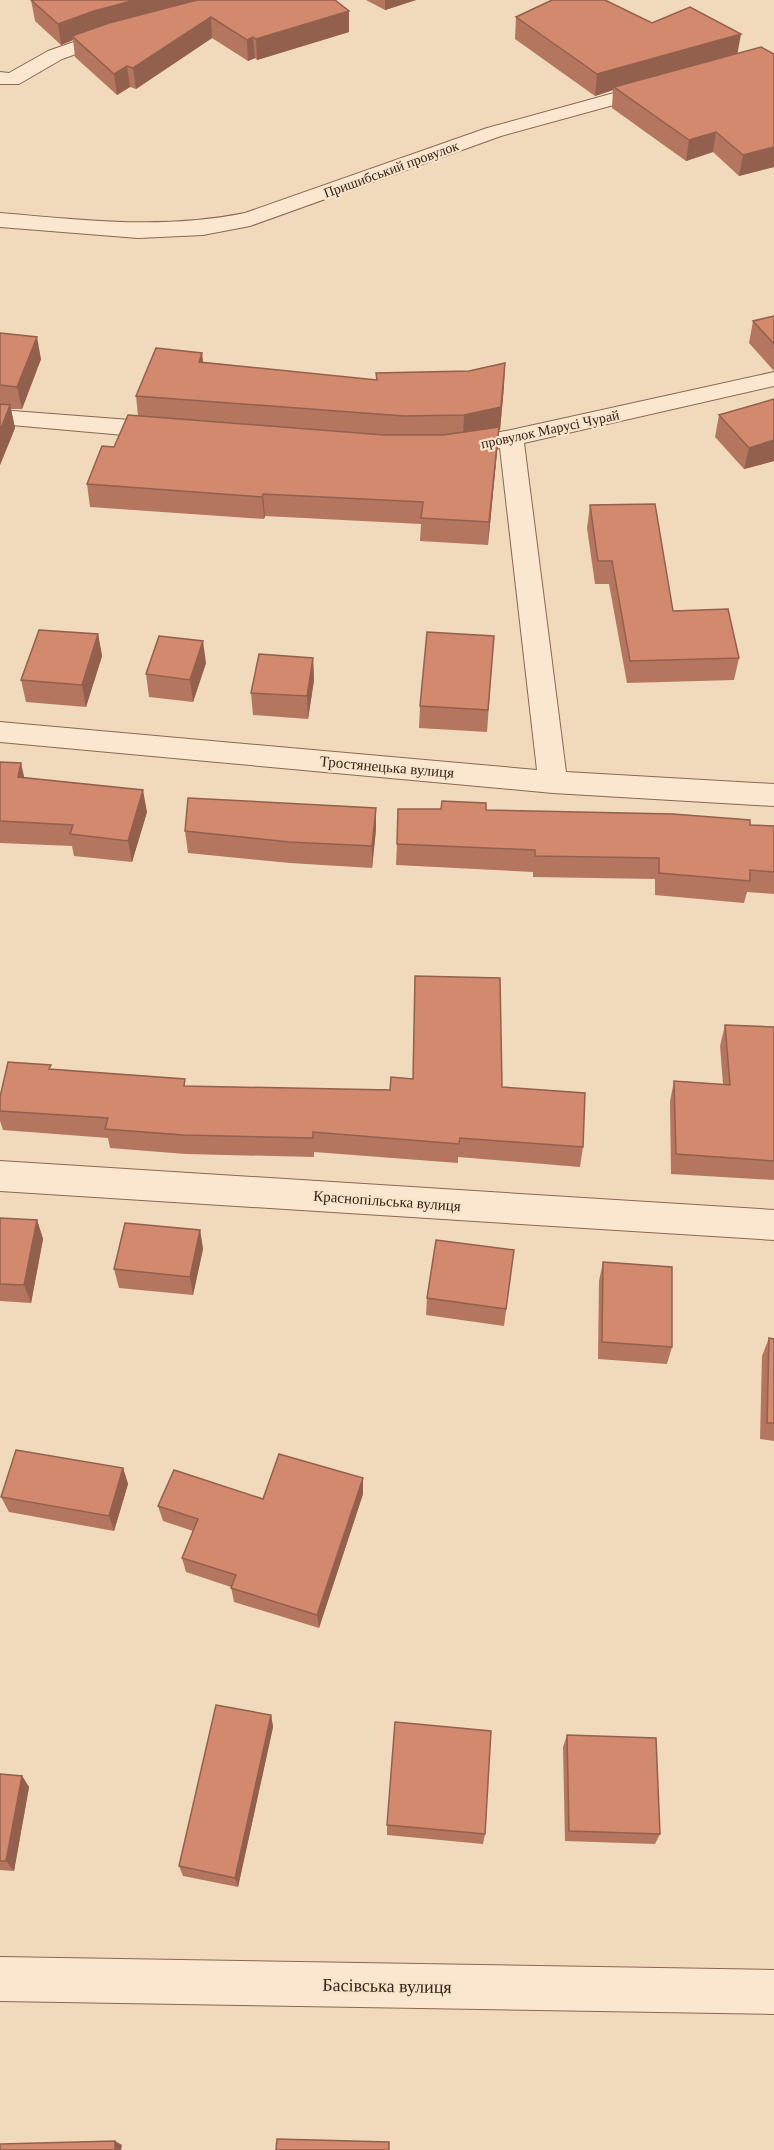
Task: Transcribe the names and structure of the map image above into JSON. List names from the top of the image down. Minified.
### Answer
{"streets":{"street":["Пришибський провулок","провулок Марусі Чурай","Тростянецька вулиця","Краснопільська вулиця","Басівська вулиця"]}}
